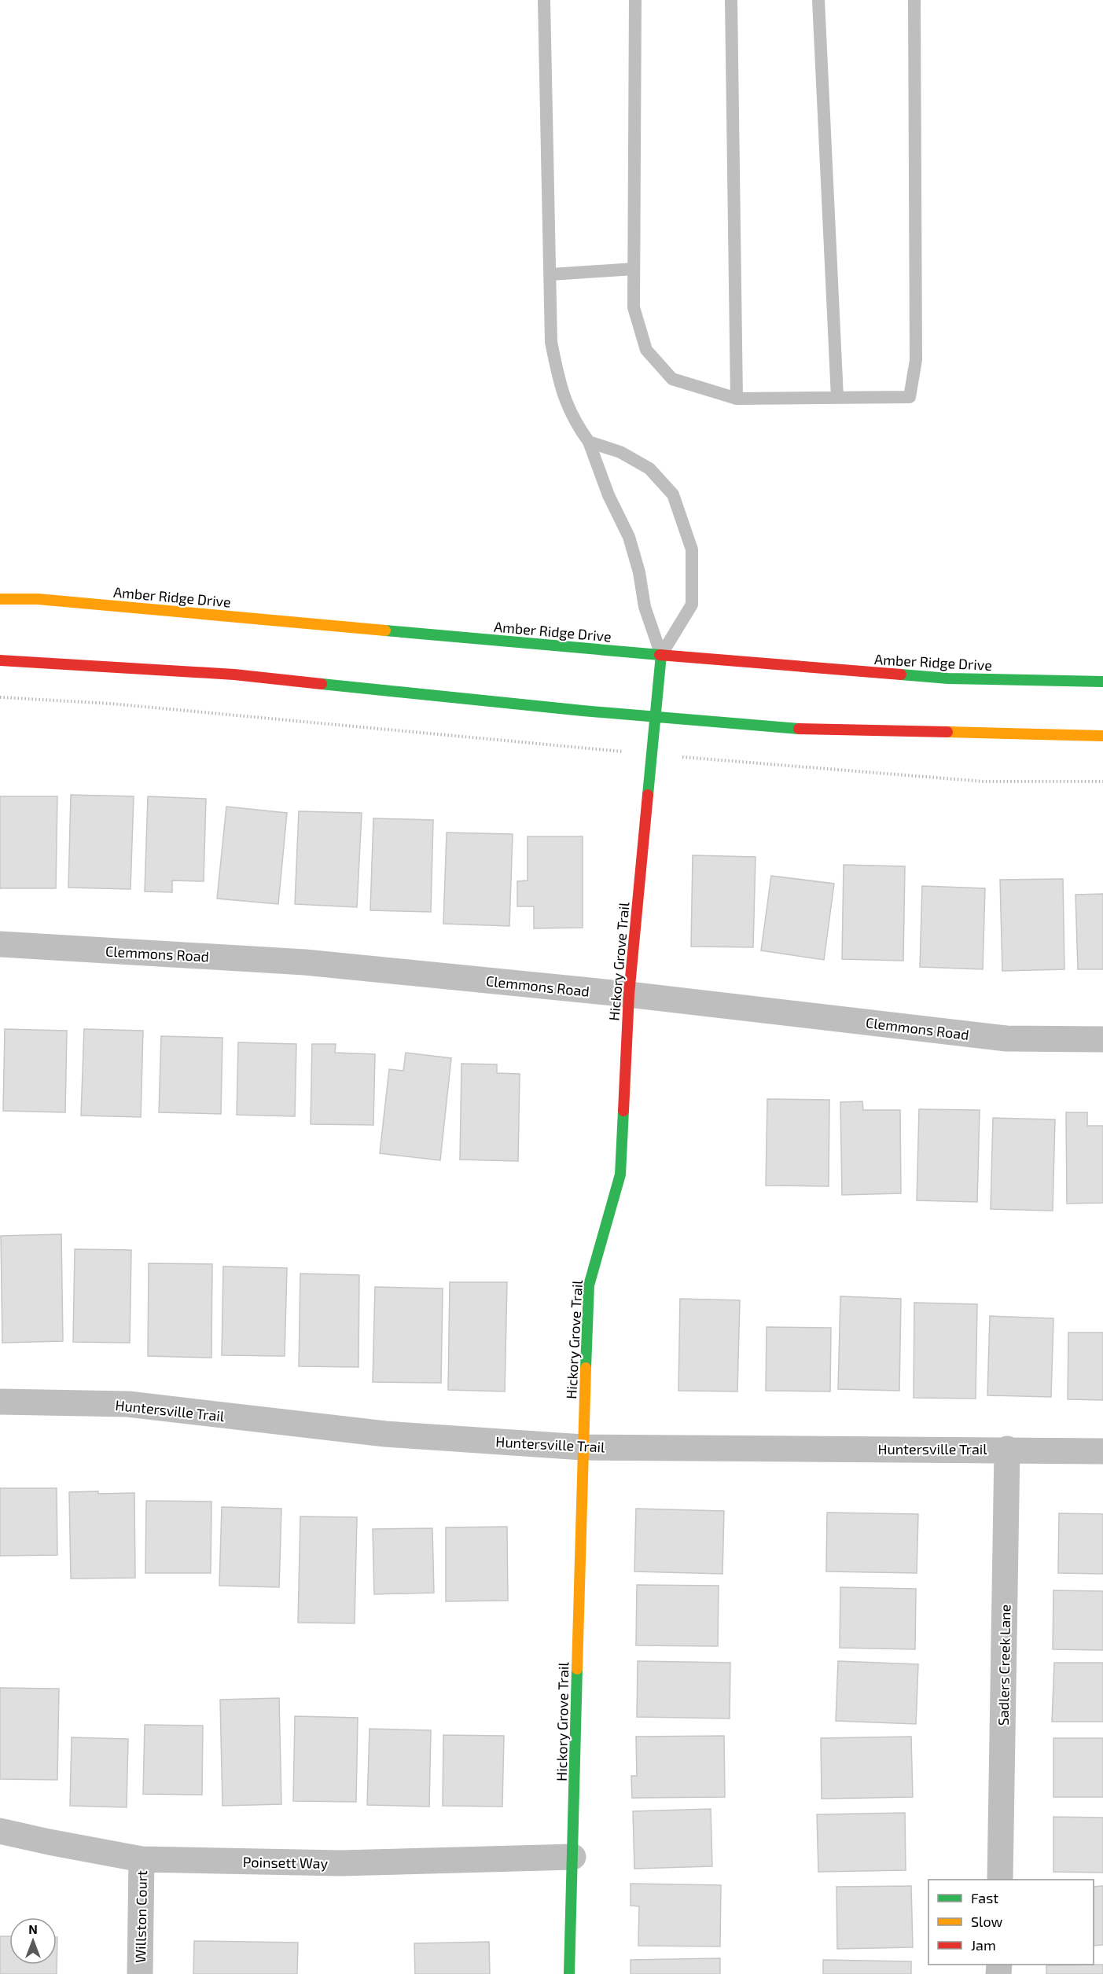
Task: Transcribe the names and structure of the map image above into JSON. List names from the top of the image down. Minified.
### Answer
{"streets":{"street":["Amber Ridge Drive","Clemmons Road","Hickory Grove Trail","Huntersville Trail","Sadlers Creek Lane","Poinsett Way","Willston Court"]},"crossings":[["Amber Ridge Drive","Hickory Grove Trail"],["Clemmons Road","Hickory Grove Trail"],["Hickory Grove Trail","Huntersville Trail"],["Hickory Grove Trail","Poinsett Way"],["Huntersville Trail","Sadlers Creek Lane"],["Poinsett Way","Willston Court"]],"legend":["Fast","Slow","Jam"],"north":"top"}
